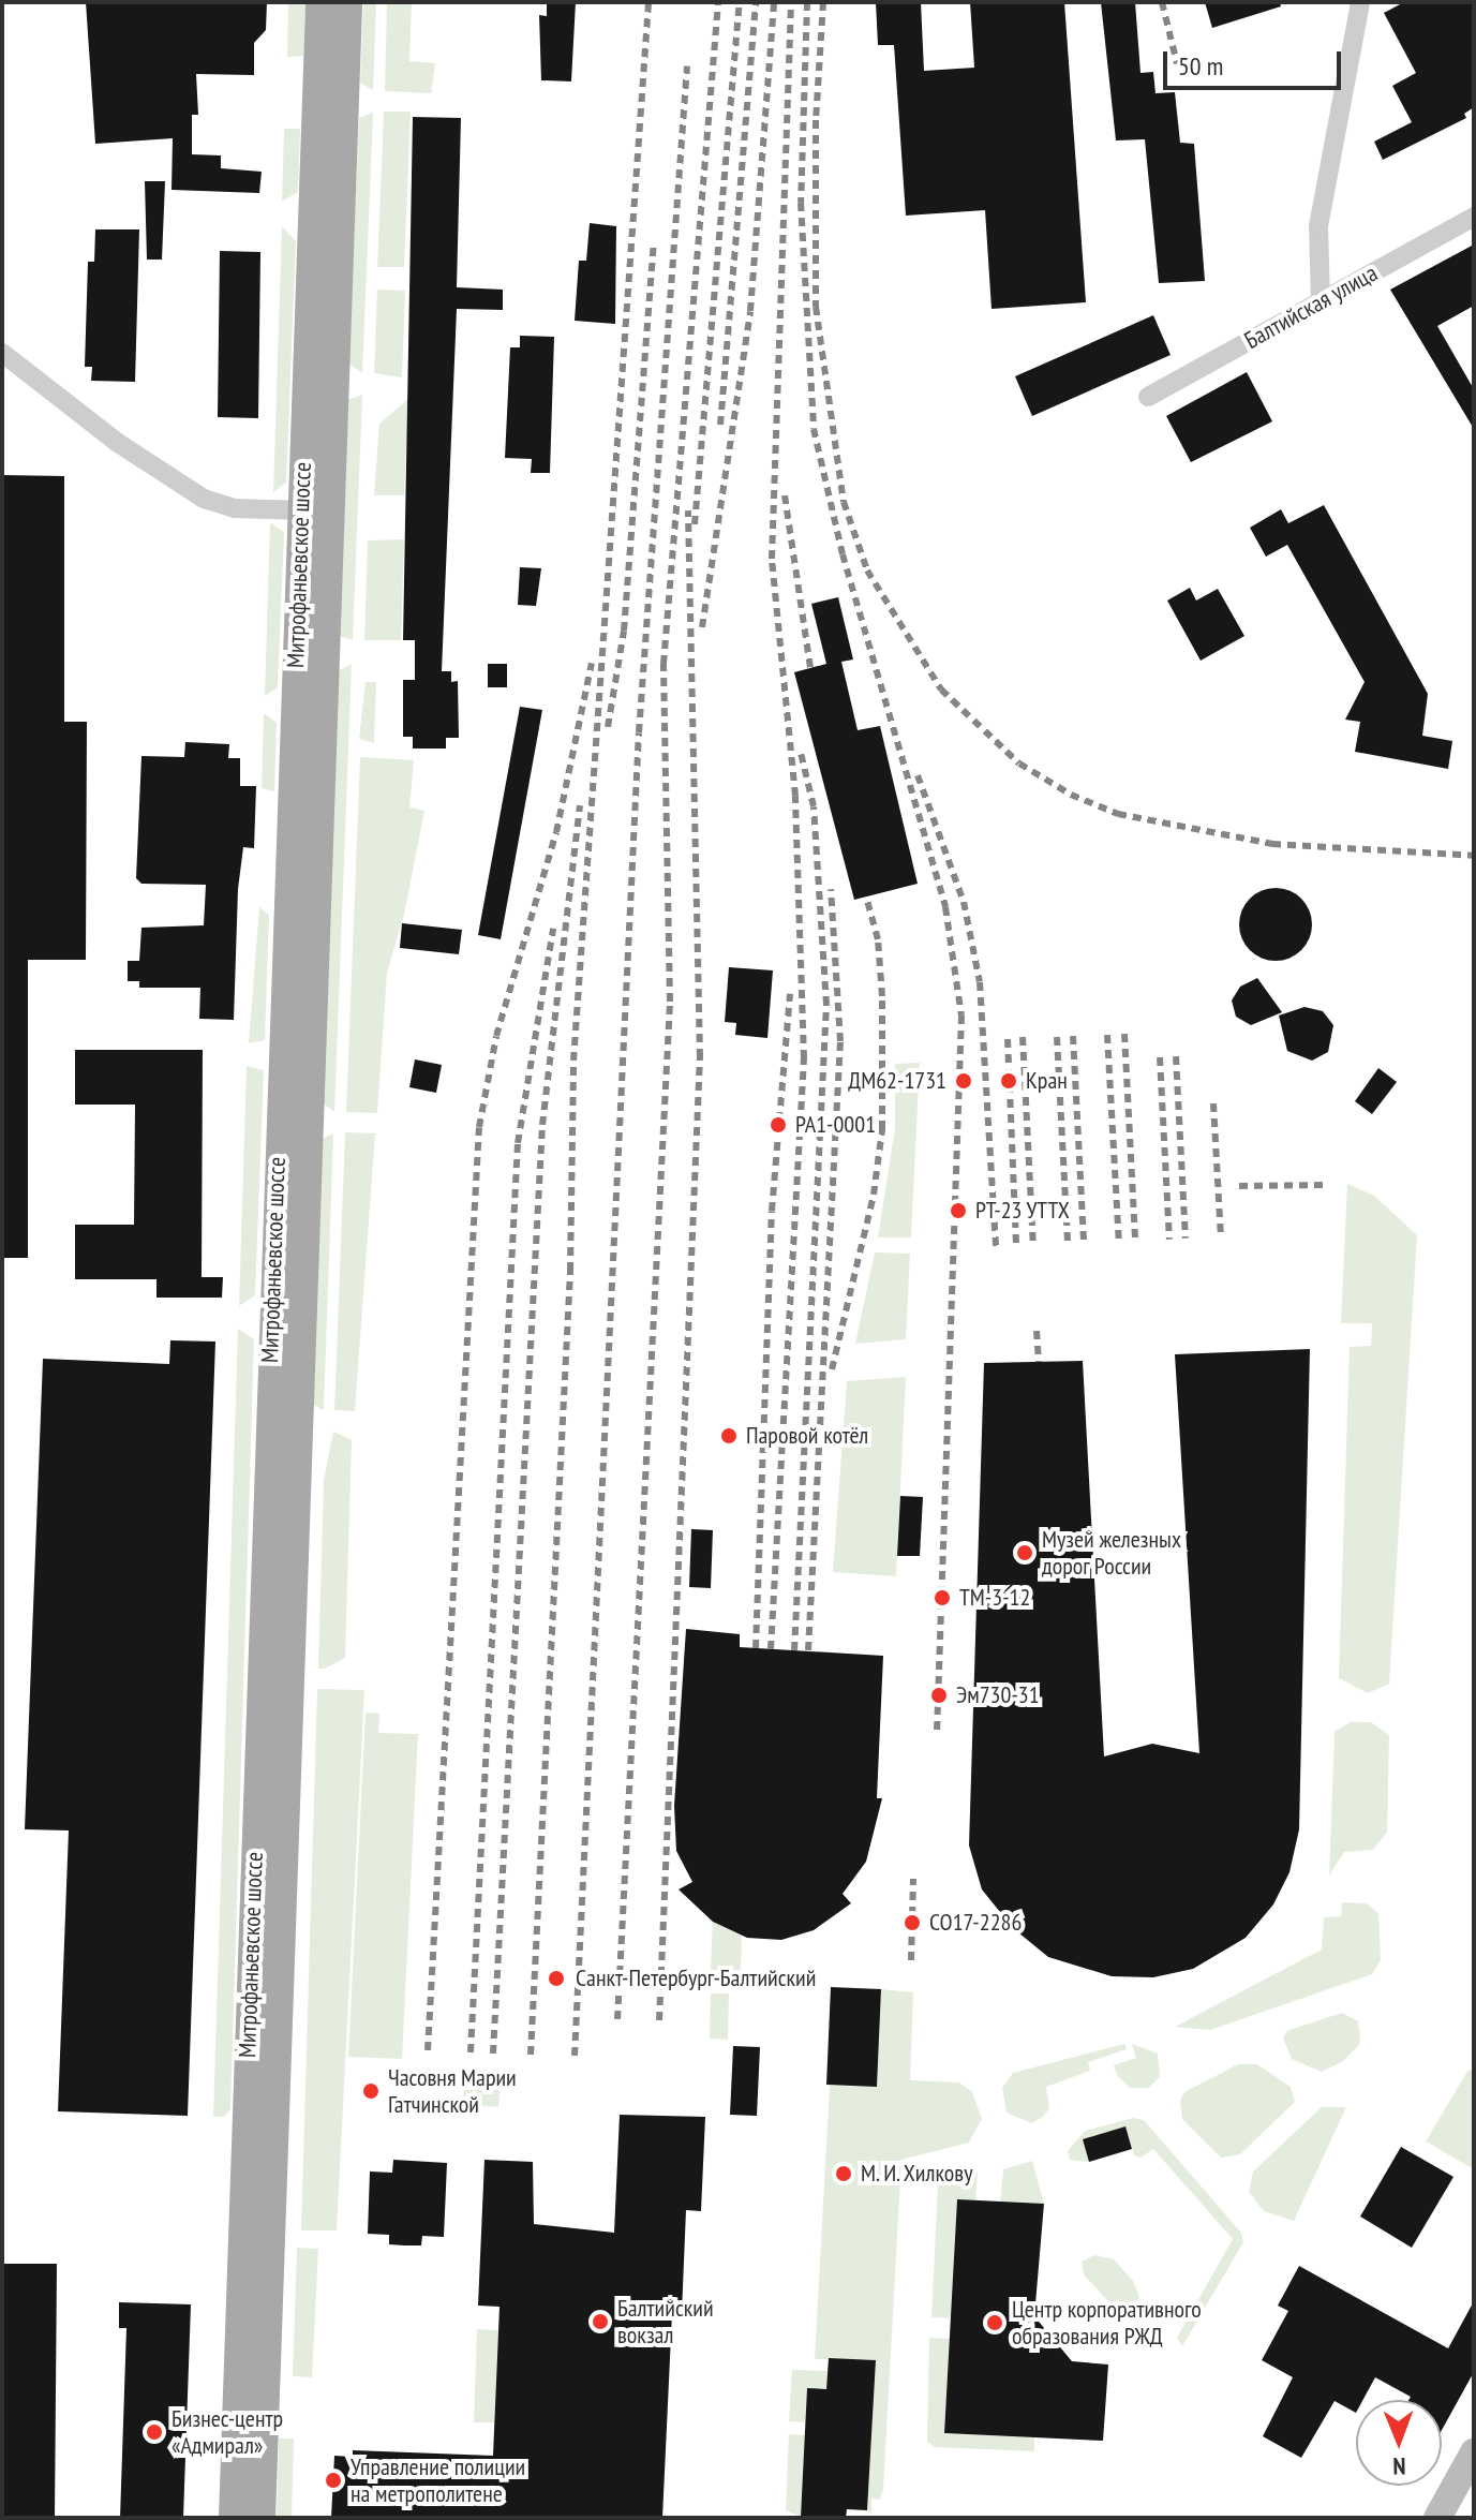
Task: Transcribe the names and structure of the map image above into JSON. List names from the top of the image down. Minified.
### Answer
{"streets":{"main road":["Митрофаньевское шоссе"],"street":["Балтийская улица"]},"places":["ДМ62-1731","Кран","РА1-0001","РТ-23 УТТХ","Паровой котёл","Музей железных дорог России","ТМ-3-12","Эм730-31","СО17-2286","Санкт-Петербург-Балтийский","Часовня Марии Гатчинской","М. И. Хилкову","Балтийский вокзал","Центр корпоративного образования РЖД","Бизнес-центр «Адмирал»","Управление полиции на метрополитене"],"scale_bar":"50 m","north":"bottom"}
